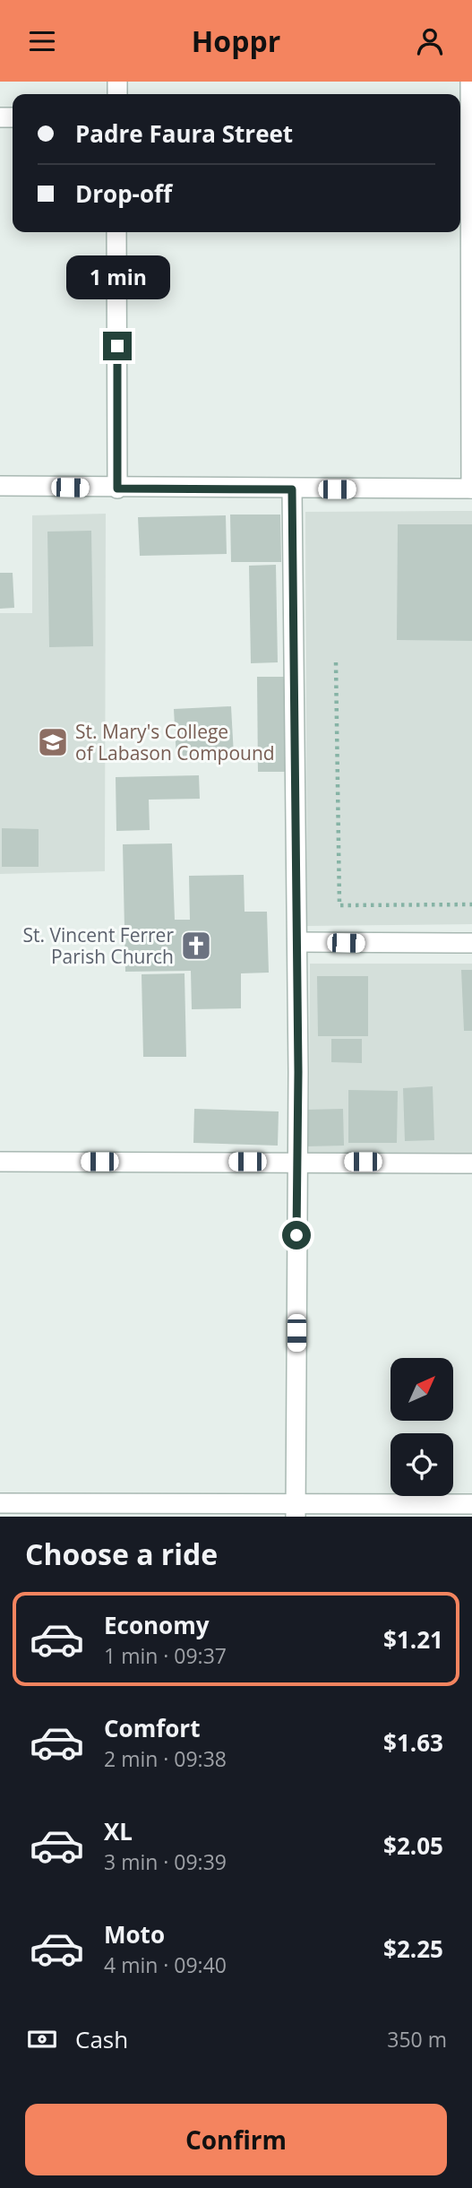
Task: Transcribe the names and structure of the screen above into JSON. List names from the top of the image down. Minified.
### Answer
{"places":{"school or university":["St. Mary's College of Labason Compound"],"church":["St. Vincent Ferrer Parish Church"]},"north":"top right","page":{"header":"Hoppr","banner":["Padre Faura Street","Drop-off"],"bubble":"1 min","heading":"Choose a ride","list":[{"name":"Economy","note":"1 min · 09:37","value":"$1.21"},{"name":"Comfort","note":"2 min · 09:38","value":"$1.63"},{"name":"XL","note":"3 min · 09:39","value":"$2.05"},{"name":"Moto","note":"4 min · 09:40","value":"$2.25"}],"pay":["Cash","350 m"],"buttons":"Confirm"}}
